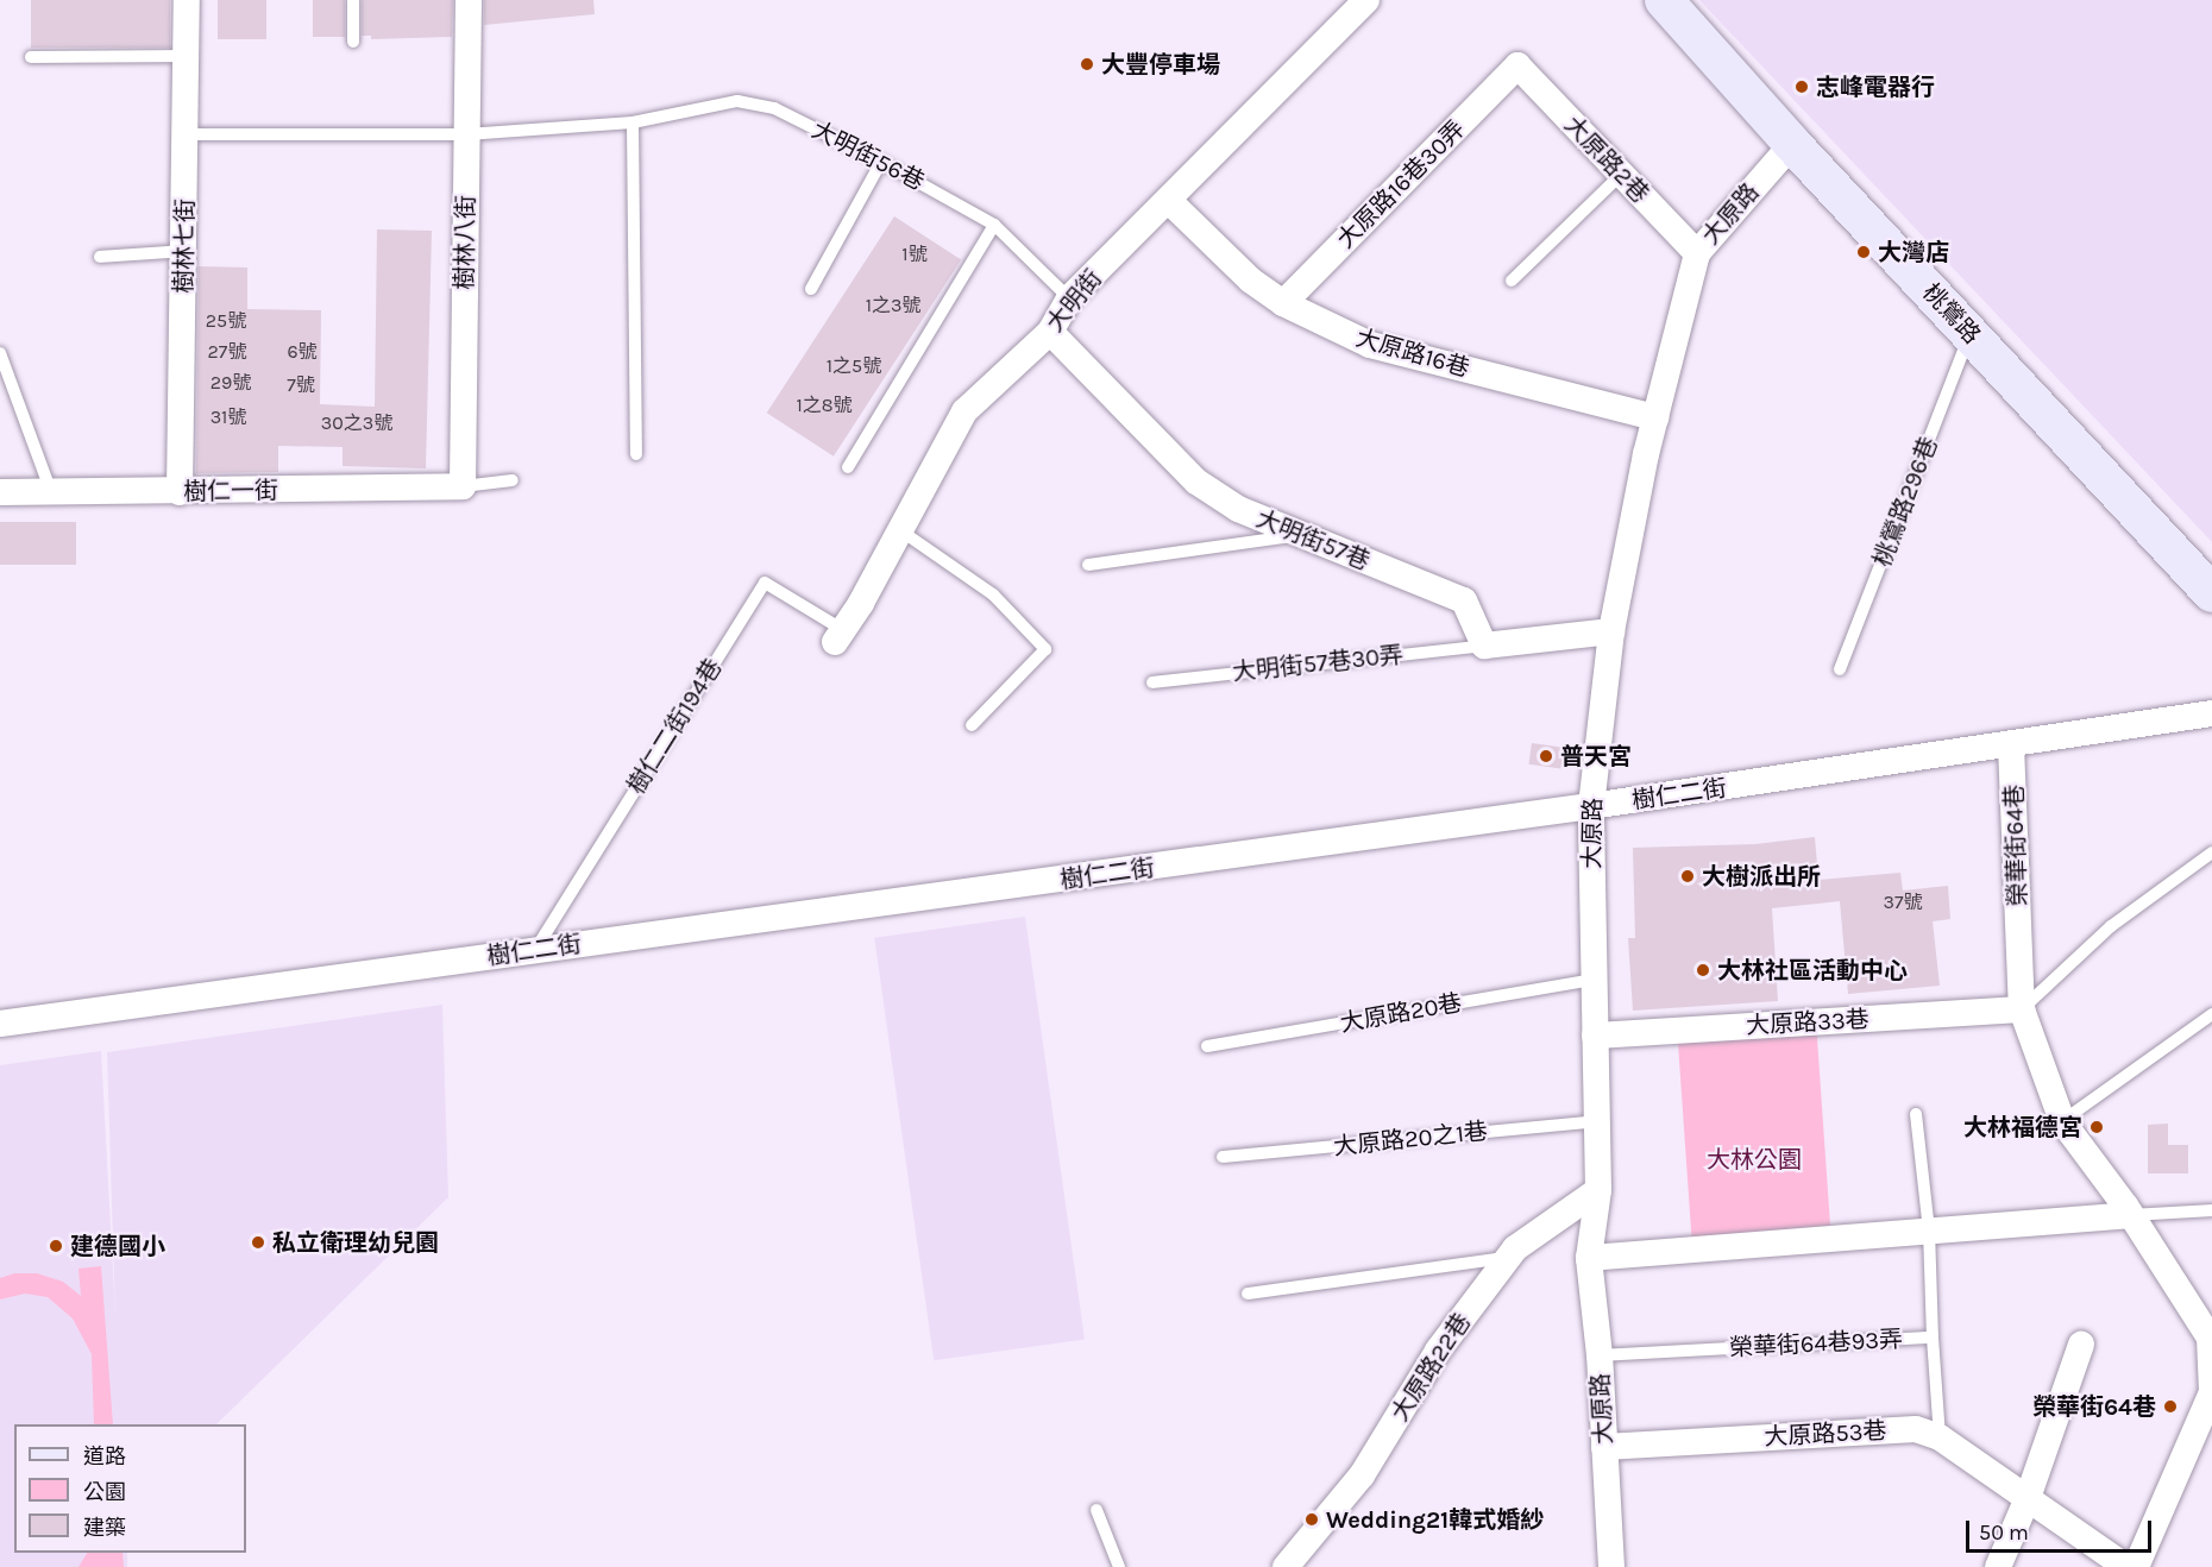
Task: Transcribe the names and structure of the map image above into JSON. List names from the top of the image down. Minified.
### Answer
{"streets":{"main road":["桃鶯路"],"street":["大原路2巷","大原路16巷30弄","大原路","樹林八街","樹林七街","大明街","大原路16巷","樹仁一街","大明街57巷","樹仁二街","榮華街64巷","大原路33巷","大原路22巷","大原路53巷"],"lane":["大明街56巷","桃鶯路296巷","大明街57巷30弄","樹仁二街194巷","大原路20巷","大原路20之1巷","榮華街64巷93弄"]},"crossings":[["大明街56巷","樹林八街"],["大明街56巷","樹林七街"],["大明街56巷","大明街"],["大原路2巷","大原路16巷30弄"],["大原路2巷","大原路"],["大原路16巷30弄","大原路16巷"],["大原路","桃鶯路"],["大原路","大原路16巷"],["大原路","樹仁二街"],["大原路","大原路20巷"],["大原路","大原路33巷"],["大原路","大原路20之1巷"],["大原路","榮華街64巷93弄"],["大原路","大原路22巷"],["大原路","大原路53巷"],["樹林八街","樹仁一街"],["樹林七街","樹仁一街"],["大明街","大原路16巷"],["大明街","大明街57巷"],["大明街","樹仁二街194巷"],["桃鶯路","桃鶯路296巷"],["大明街57巷","大明街57巷30弄"],["樹仁二街194巷","樹仁二街"],["樹仁二街","榮華街64巷"],["榮華街64巷","大原路33巷"],["榮華街64巷93弄","大原路53巷"]],"parks":["大林公園"],"places":["大豐停車場","志峰電器行","大灣店","普天宮","大樹派出所","大林社區活動中心","大林福德宮","私立衛理幼兒園","建德國小","榮華街64巷","Wedding21韓式婚紗"],"house_numbers":["1號","1之3號","25號","27號","6號","1之5號","29號","7號","1之8號","31號","30之3號","37號"],"legend":["道路","公園","建築"],"scale_bar":"50 m"}
